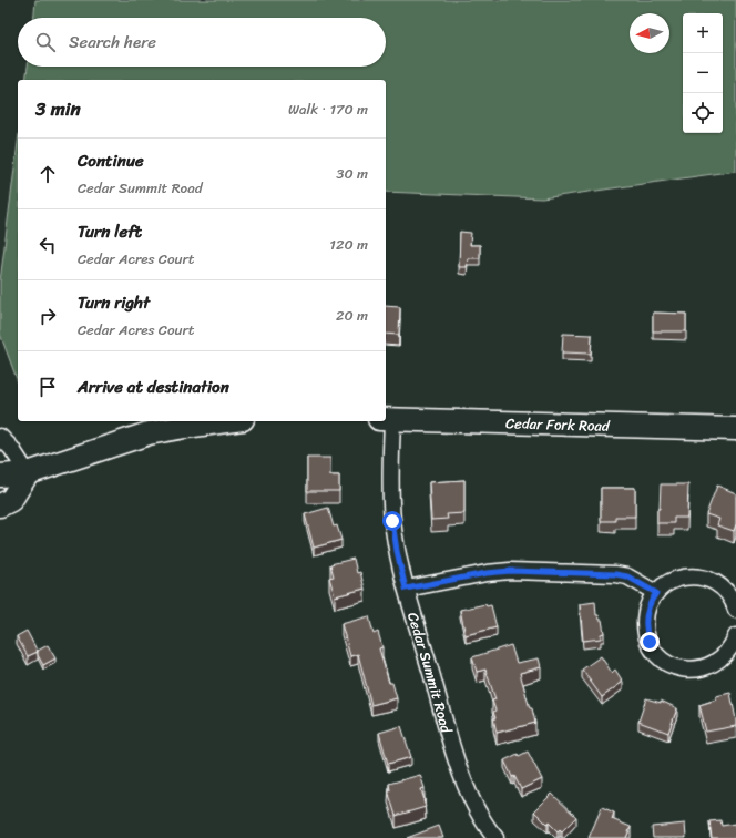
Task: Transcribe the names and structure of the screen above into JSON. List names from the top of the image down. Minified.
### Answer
{"streets":{"street":["Cedar Fork Road","Cedar Summit Road"]},"crossings":[["Cedar Fork Road","Cedar Summit Road"]],"north":"left","page":{"map_buttons":["+","−"],"search":"Search here","heading":["3 min","Walk · 170 m"],"list":[["Continue","Cedar Summit Road","30 m"],["Turn left","Cedar Acres Court","120 m"],["Turn right","Cedar Acres Court","20 m"],"Arrive at destination"]}}
